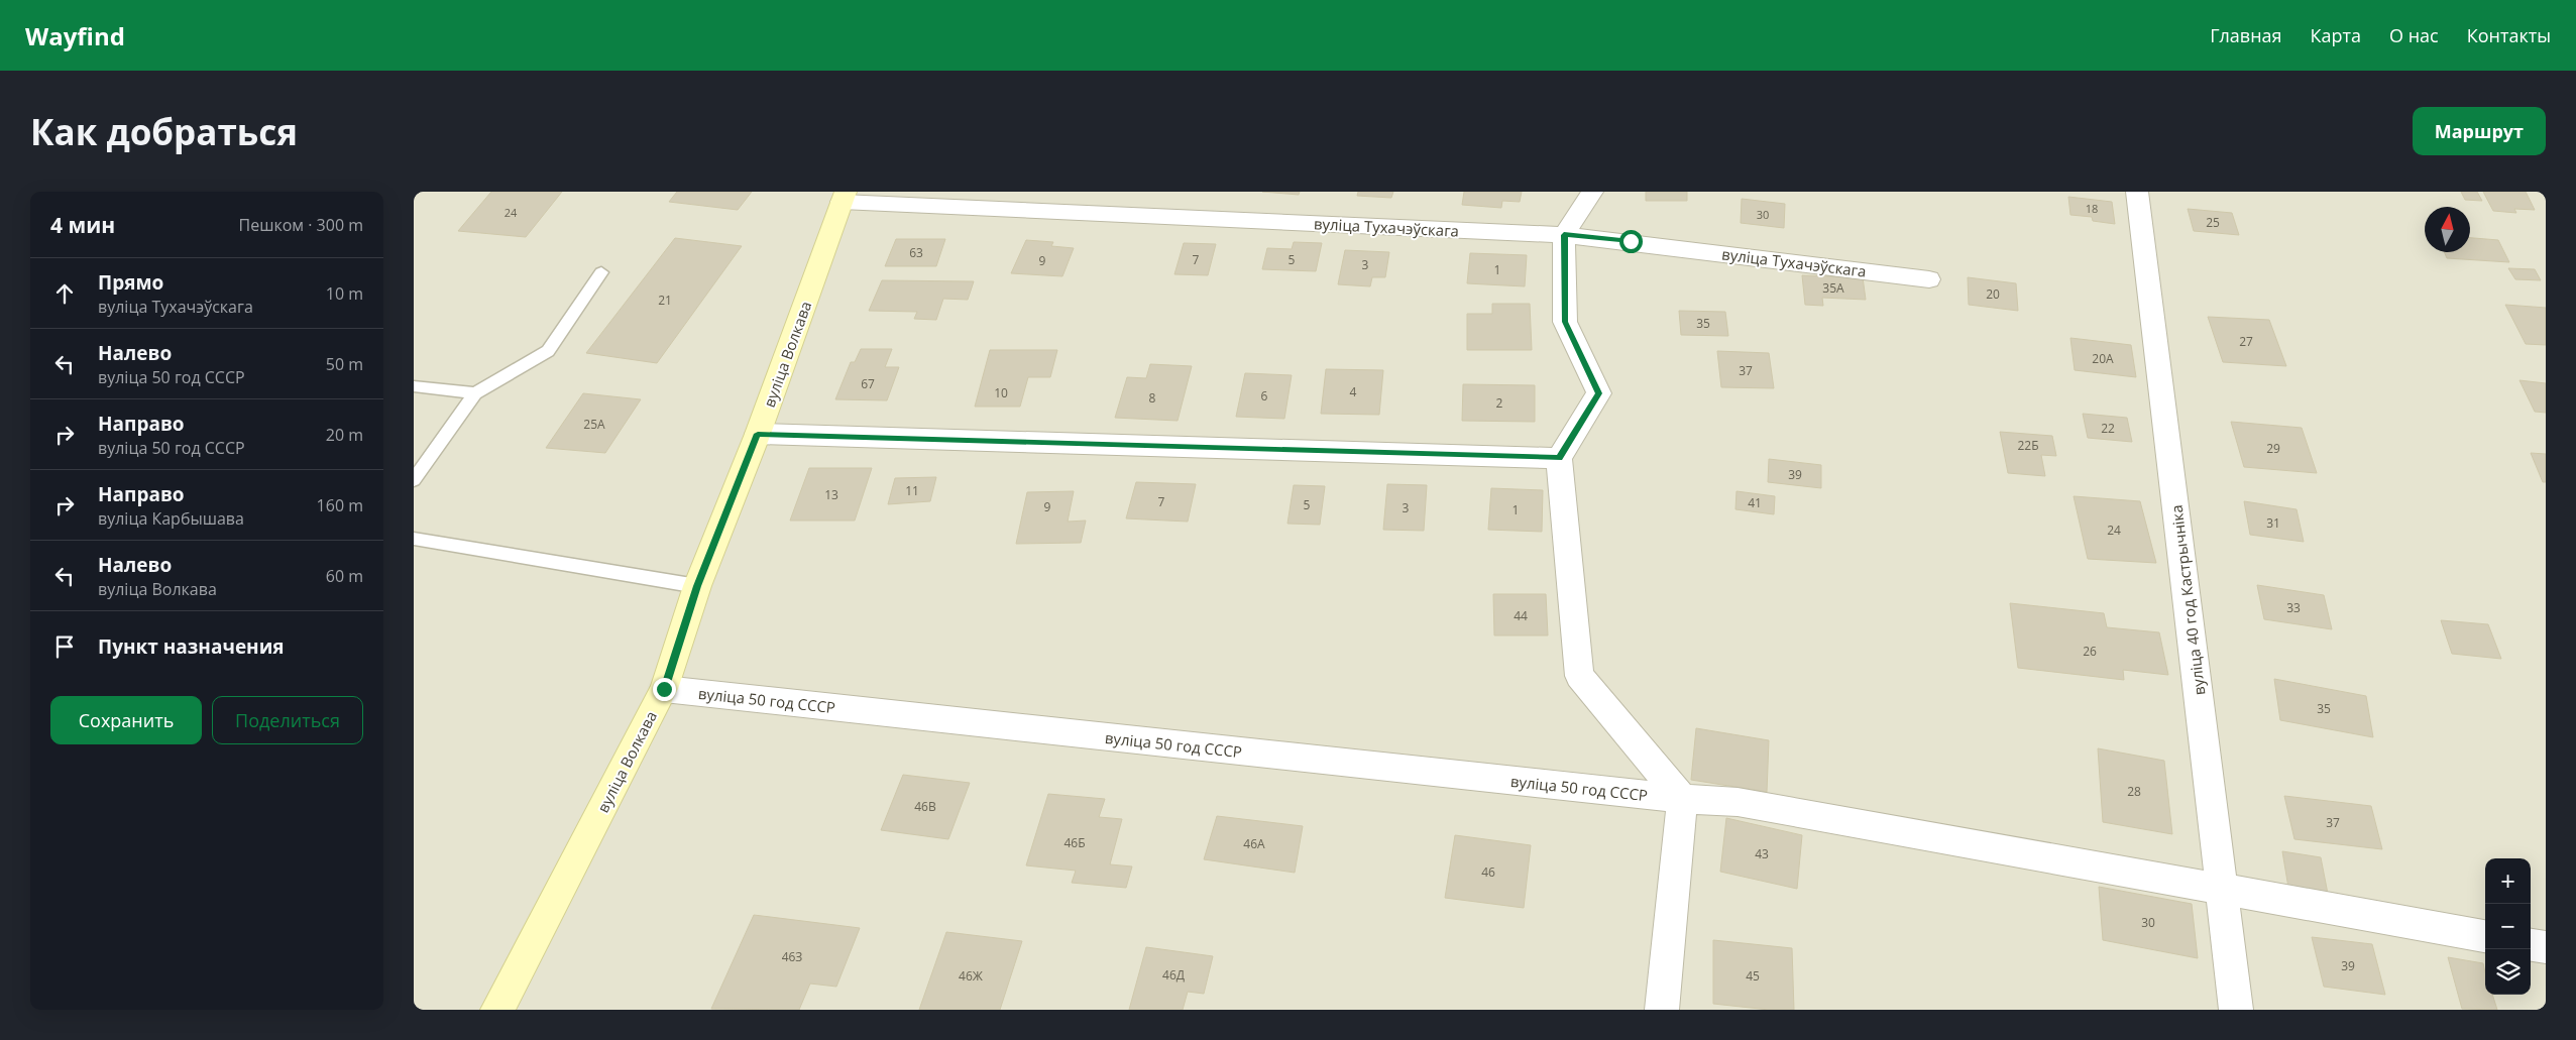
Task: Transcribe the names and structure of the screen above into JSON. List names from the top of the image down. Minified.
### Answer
{"streets":{"street":["вуліца Тухачэўскага","вуліца Волкава","вуліца 40 год Кастрычніка","вуліца 50 год СССР"]},"crossings":[["вуліца Тухачэўскага","вуліца Волкава"],["вуліца Волкава","вуліца 50 год СССР"]],"house_numbers":["18","24","30","25","63","7","5","9","3","1","35А","20","21","35","27","20А","37","67","4","10","6","8","2","25А","22","22Б","29","39","11","13","7","41","5","9","3","1","31","24","33","44","26","35","28","46В","37","46Б","46А","43","46","30","46З","39","46Д","46Ж","45"],"north":"top","page":{"header":"Wayfind","nav":["Главная","Карта","О нас","Контакты"],"buttons":["Маршрут",["Сохранить","Поделиться"]],"title":"Как добраться","heading":["4 мин","Пешком · 300 m"],"list":[["Прямо","вуліца Тухачэўскага","10 m"],["Налево","вуліца 50 год СССР","50 m"],["Направо","вуліца 50 год СССР","20 m"],["Направо","вуліца Карбышава","160 m"],["Налево","вуліца Волкава","60 m"],"Пункт назначения"],"map_buttons":["+","−"]}}
